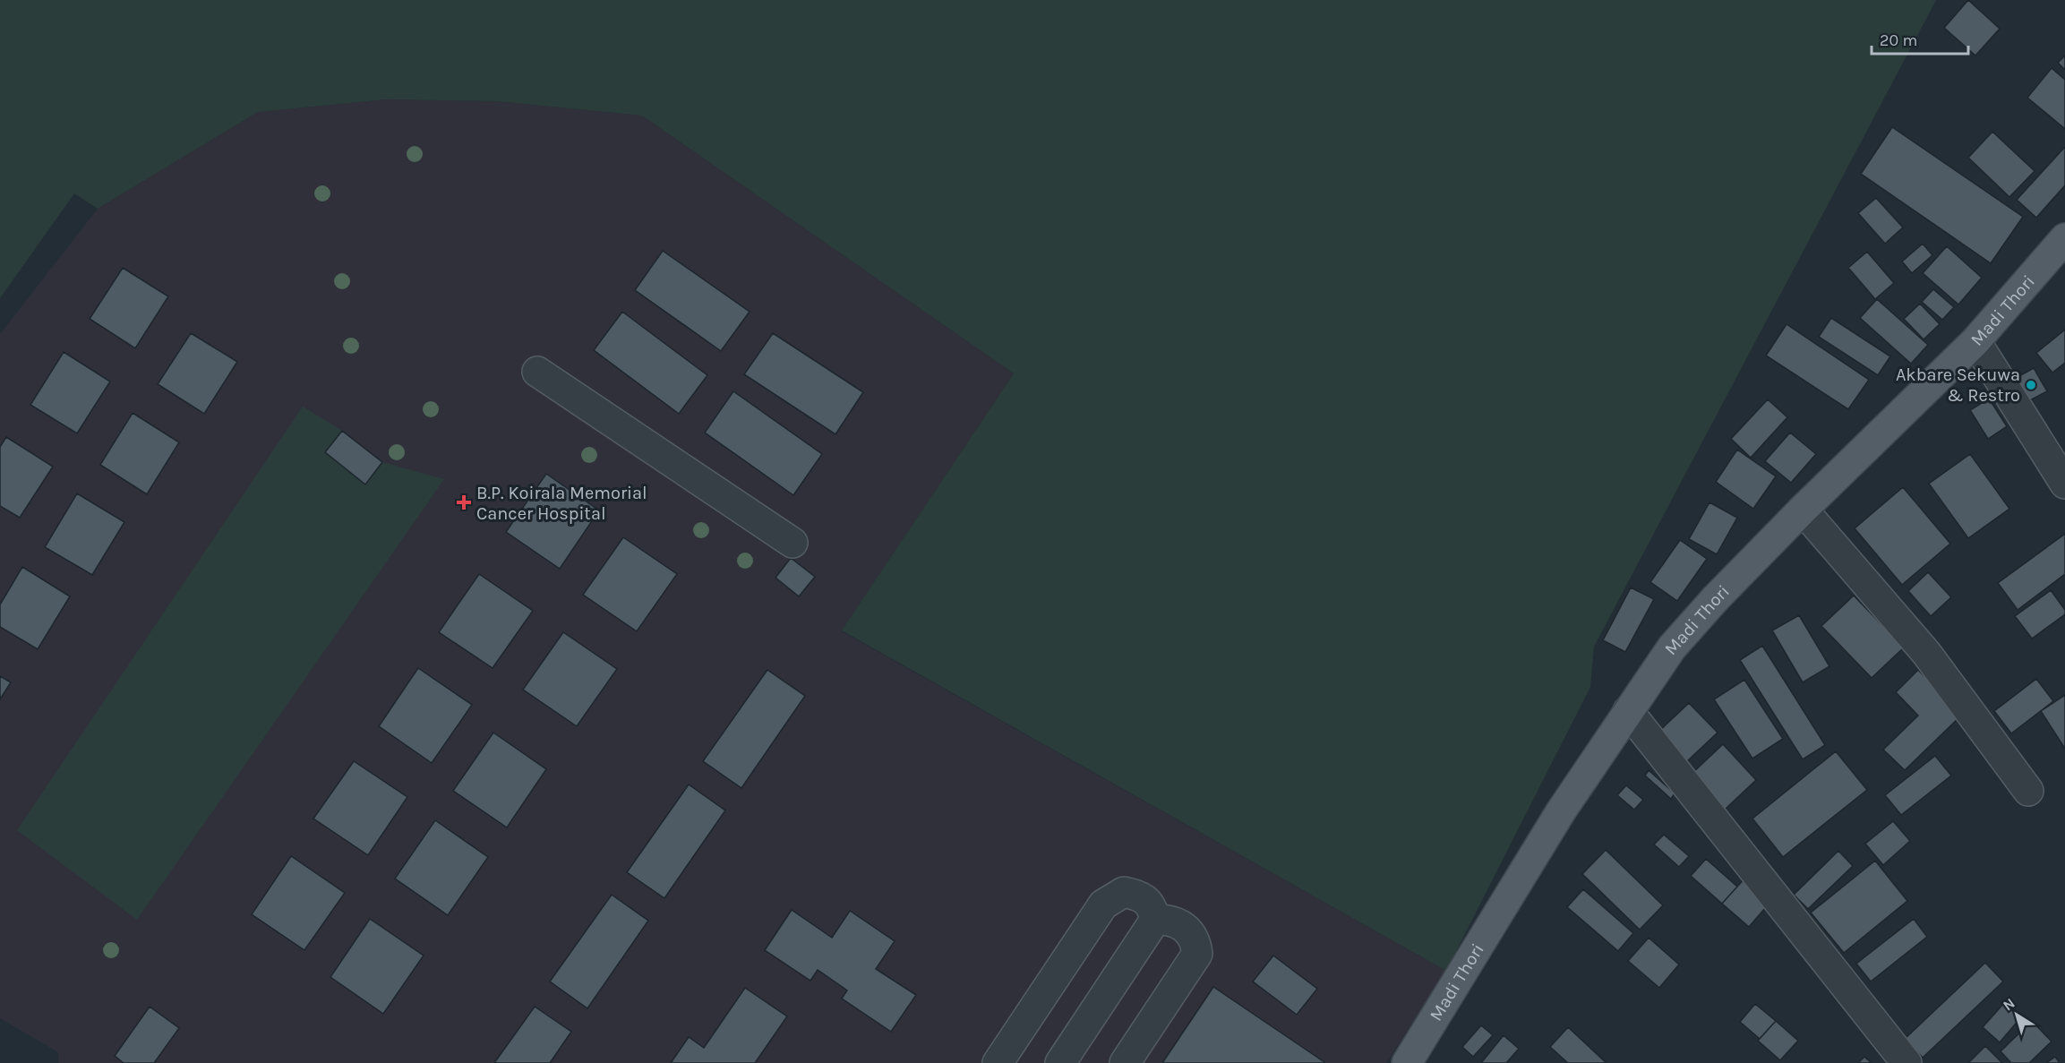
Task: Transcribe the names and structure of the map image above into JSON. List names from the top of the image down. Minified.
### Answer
{"streets":{"main road":["Madi Thori"]},"places":{"other":["Akbare Sekuwa & Restro"],"health":["B.P. Koirala Memorial Cancer Hospital"]},"scale_bar":"20 m","north":"top left"}
